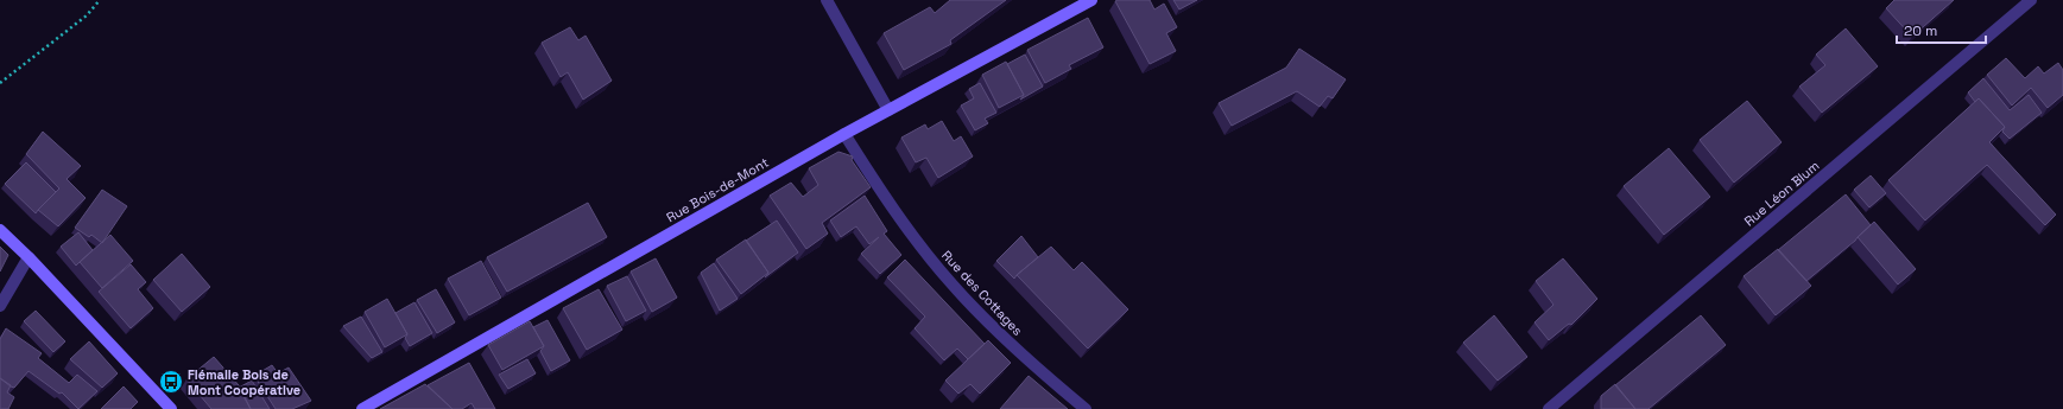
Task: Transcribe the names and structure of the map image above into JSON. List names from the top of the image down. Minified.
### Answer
{"streets":{"street":["Rue Bois-de-Mont","Rue Léon Blum","Rue des Cottages"]},"crossings":[["Rue Bois-de-Mont","Rue des Cottages"]],"places":{"bus stop":["Flémalle Bois de Mont Coopérative"]},"scale_bar":"20 m"}
